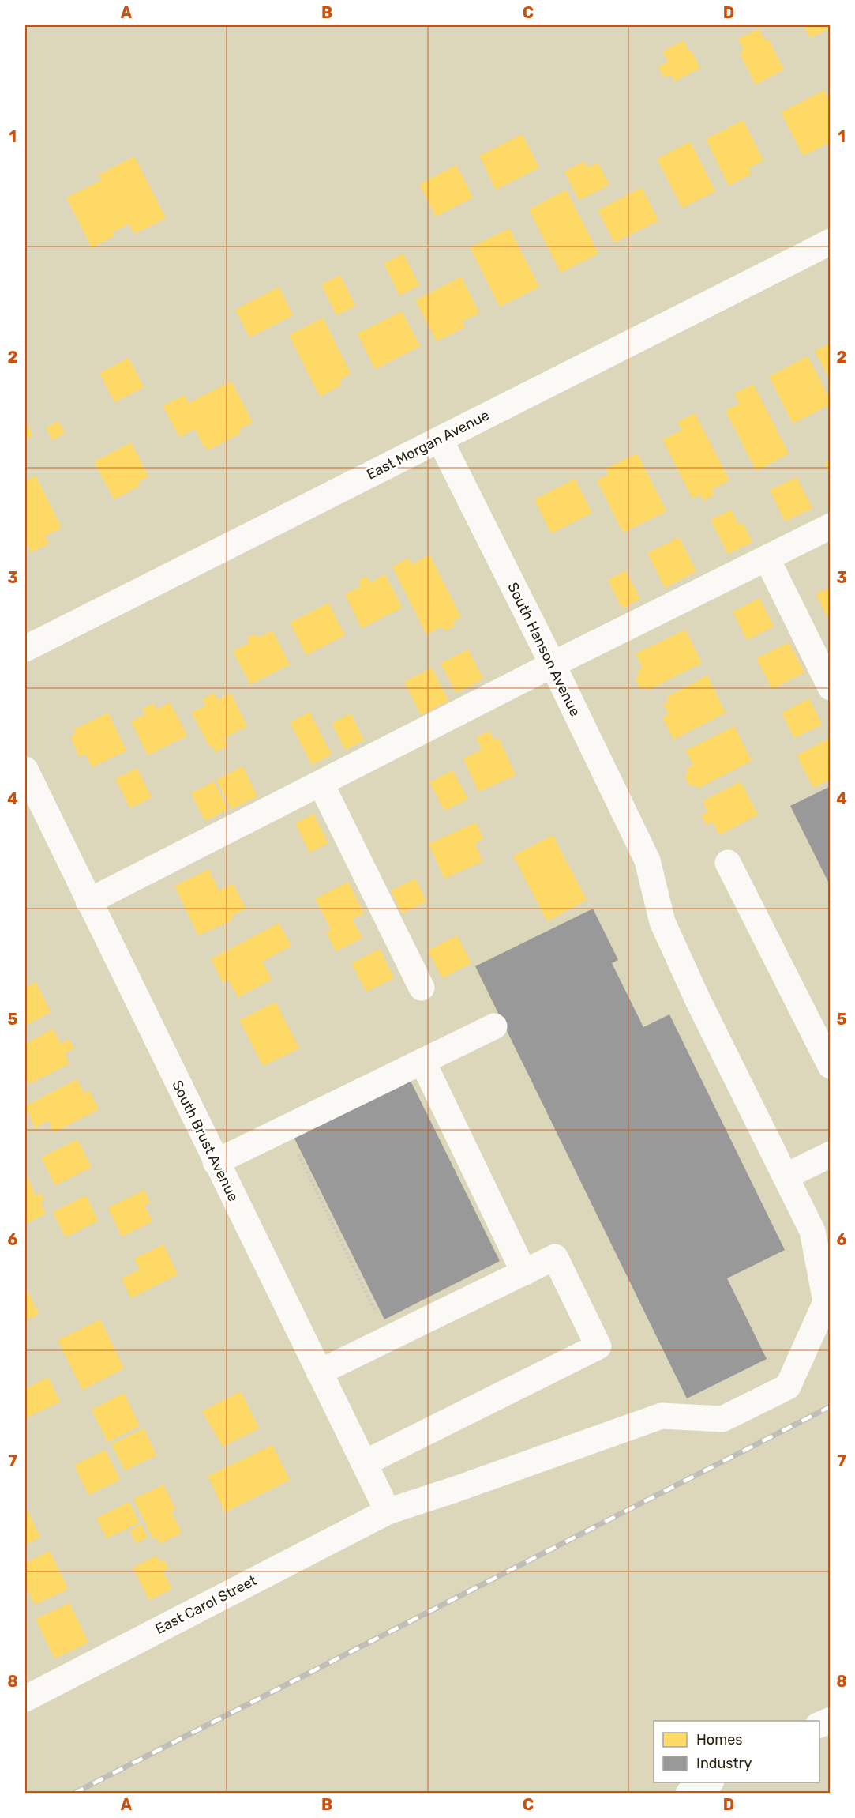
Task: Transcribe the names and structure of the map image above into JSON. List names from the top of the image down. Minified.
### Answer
{"streets":{"street":["East Morgan Avenue","South Hanson Avenue","South Brust Avenue","East Carol Street"]},"crossings":[["East Morgan Avenue","South Hanson Avenue"],["South Hanson Avenue","East Carol Street"],["South Brust Avenue","East Carol Street"]],"legend":["Homes","Industry"],"grid":{"columns":["A","B","C","D"],"rows":["1","2","3","4","5","6","7","8"]}}
